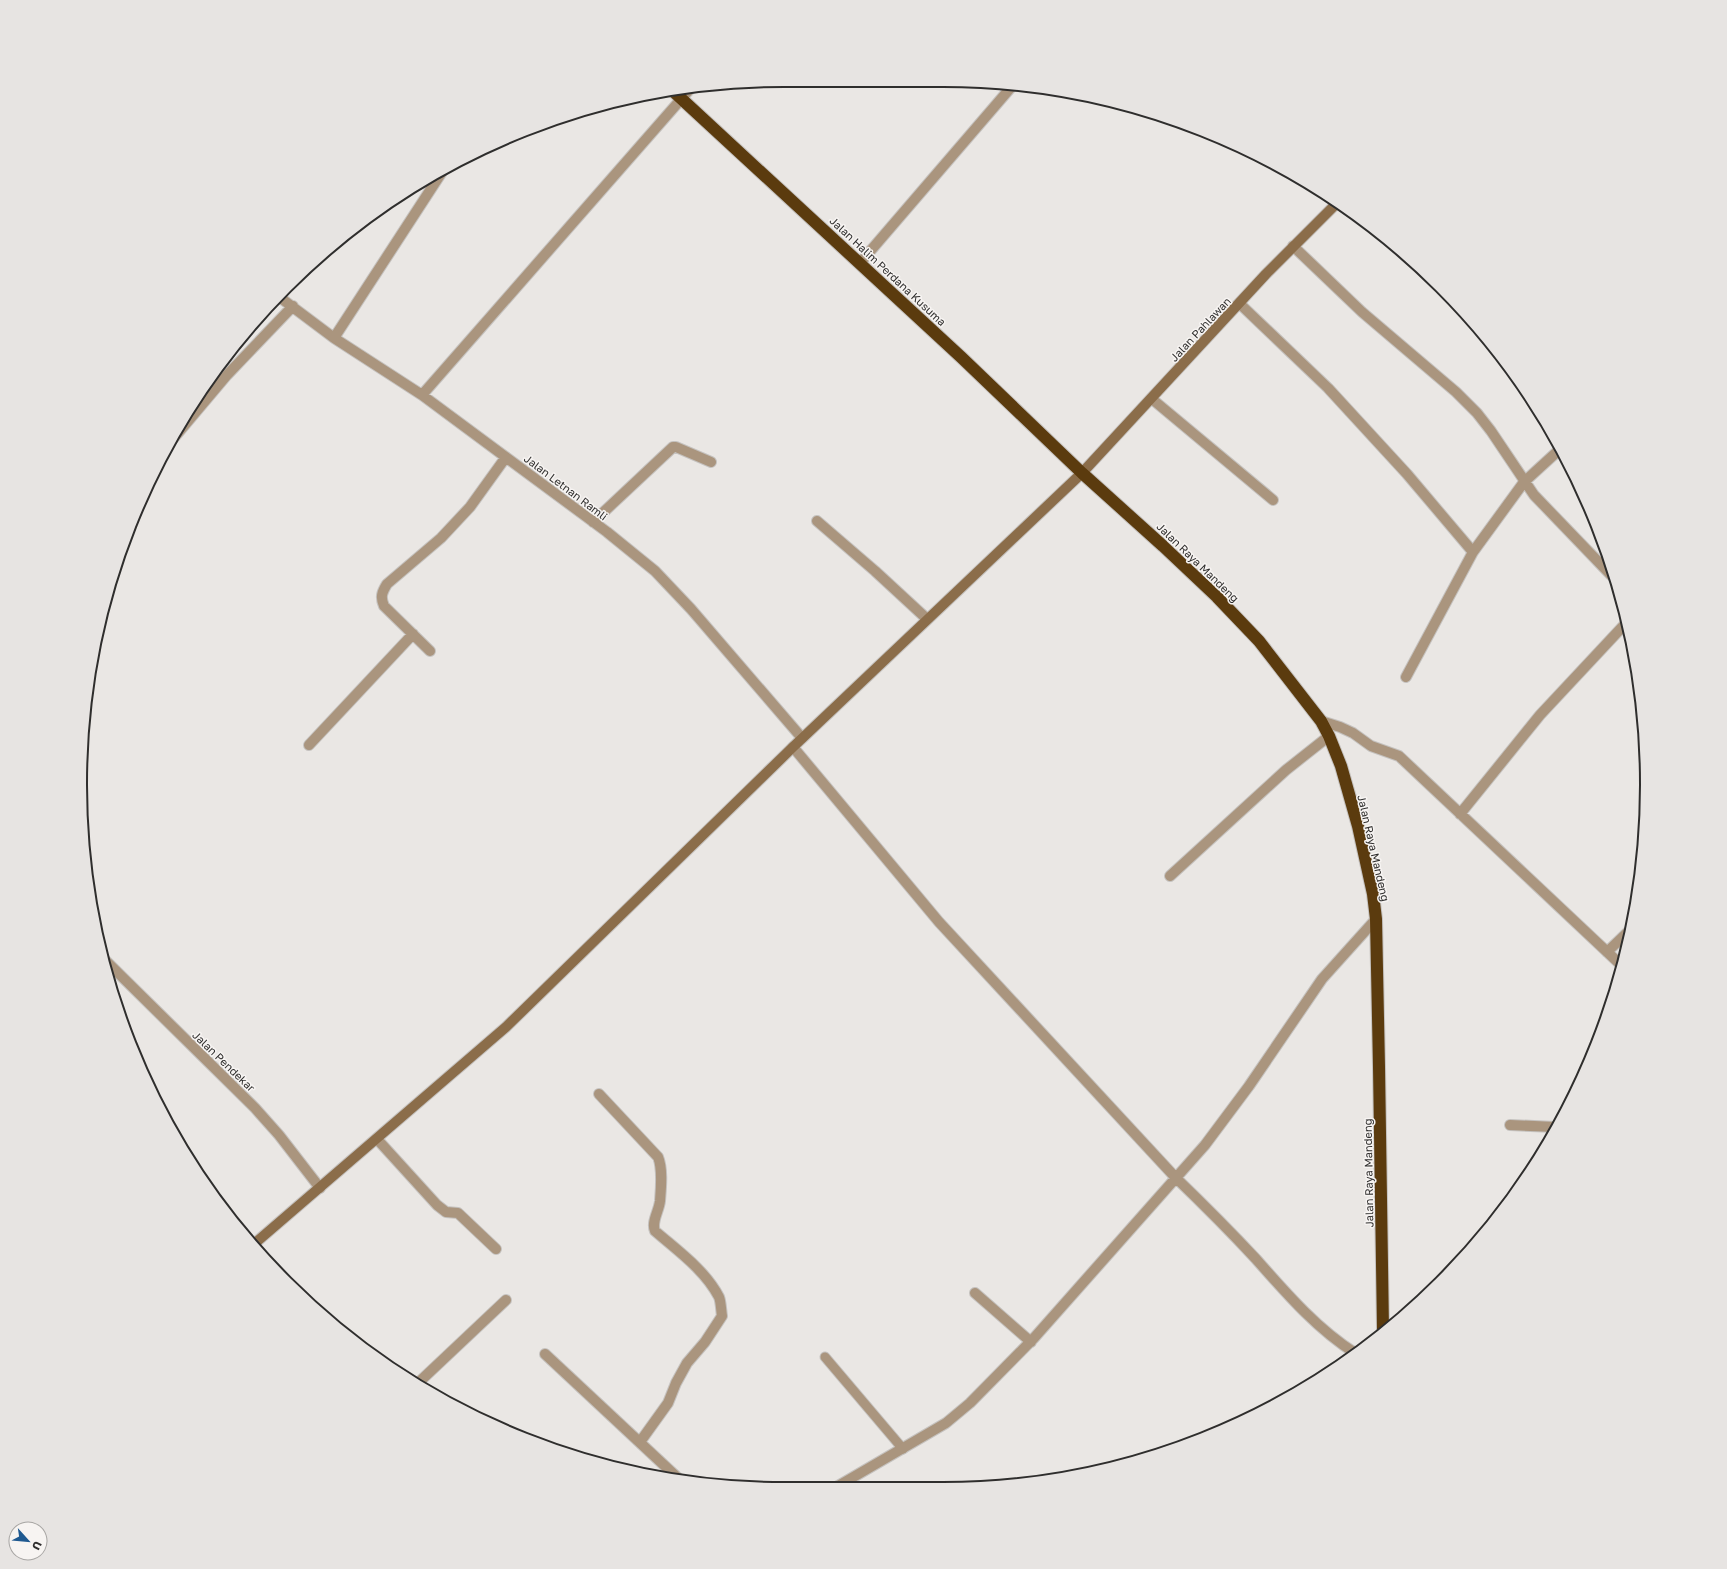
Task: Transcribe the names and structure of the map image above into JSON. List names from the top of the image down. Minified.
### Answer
{"streets":{"highway":["Jalan Halim Perdana Kusuma","Jalan Raya Mandeng"],"main road":["Jalan Pahlawan"],"street":["Jalan Letnan Ramli","Jalan Pendekar"]},"crossings":[["Jalan Halim Perdana Kusuma","Jalan Pahlawan"],["Jalan Halim Perdana Kusuma","Jalan Raya Mandeng"],["Jalan Pahlawan","Jalan Letnan Ramli"],["Jalan Pahlawan","Jalan Raya Mandeng"],["Jalan Pahlawan","Jalan Pendekar"]],"north":"bottom right"}
